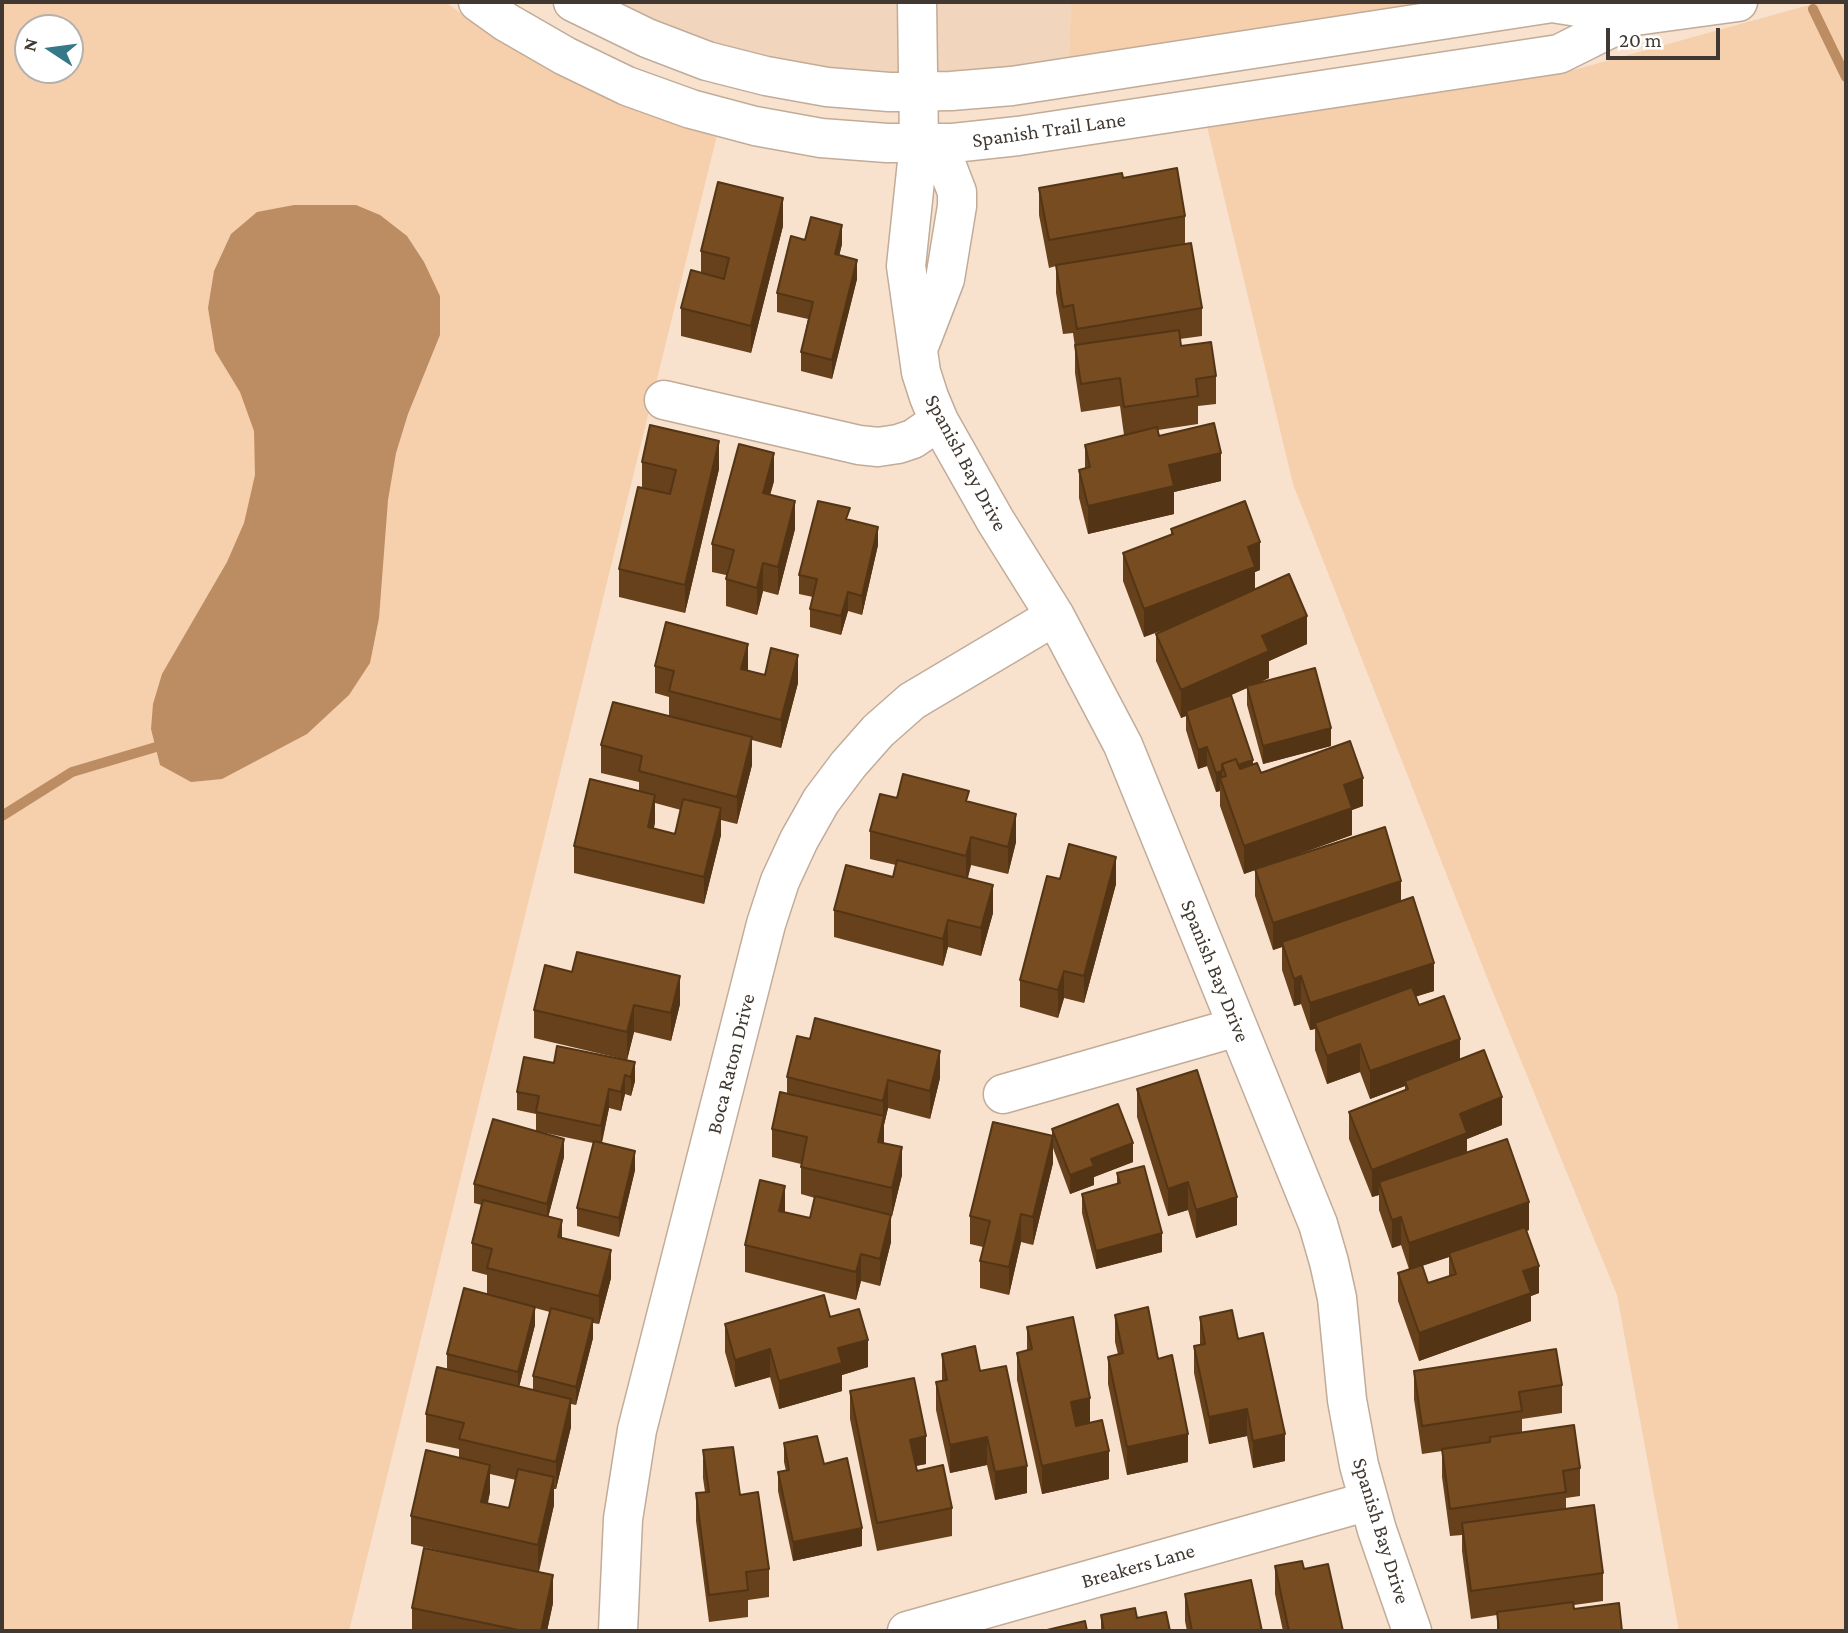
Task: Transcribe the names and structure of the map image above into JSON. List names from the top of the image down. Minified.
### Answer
{"streets":{"street":["Spanish Trail Lane","Spanish Bay Drive","Boca Raton Drive","Breakers Lane"]},"crossings":[["Spanish Trail Lane","Spanish Bay Drive"],["Spanish Bay Drive","Boca Raton Drive"],["Spanish Bay Drive","Breakers Lane"]],"scale_bar":"20 m","north":"left"}
